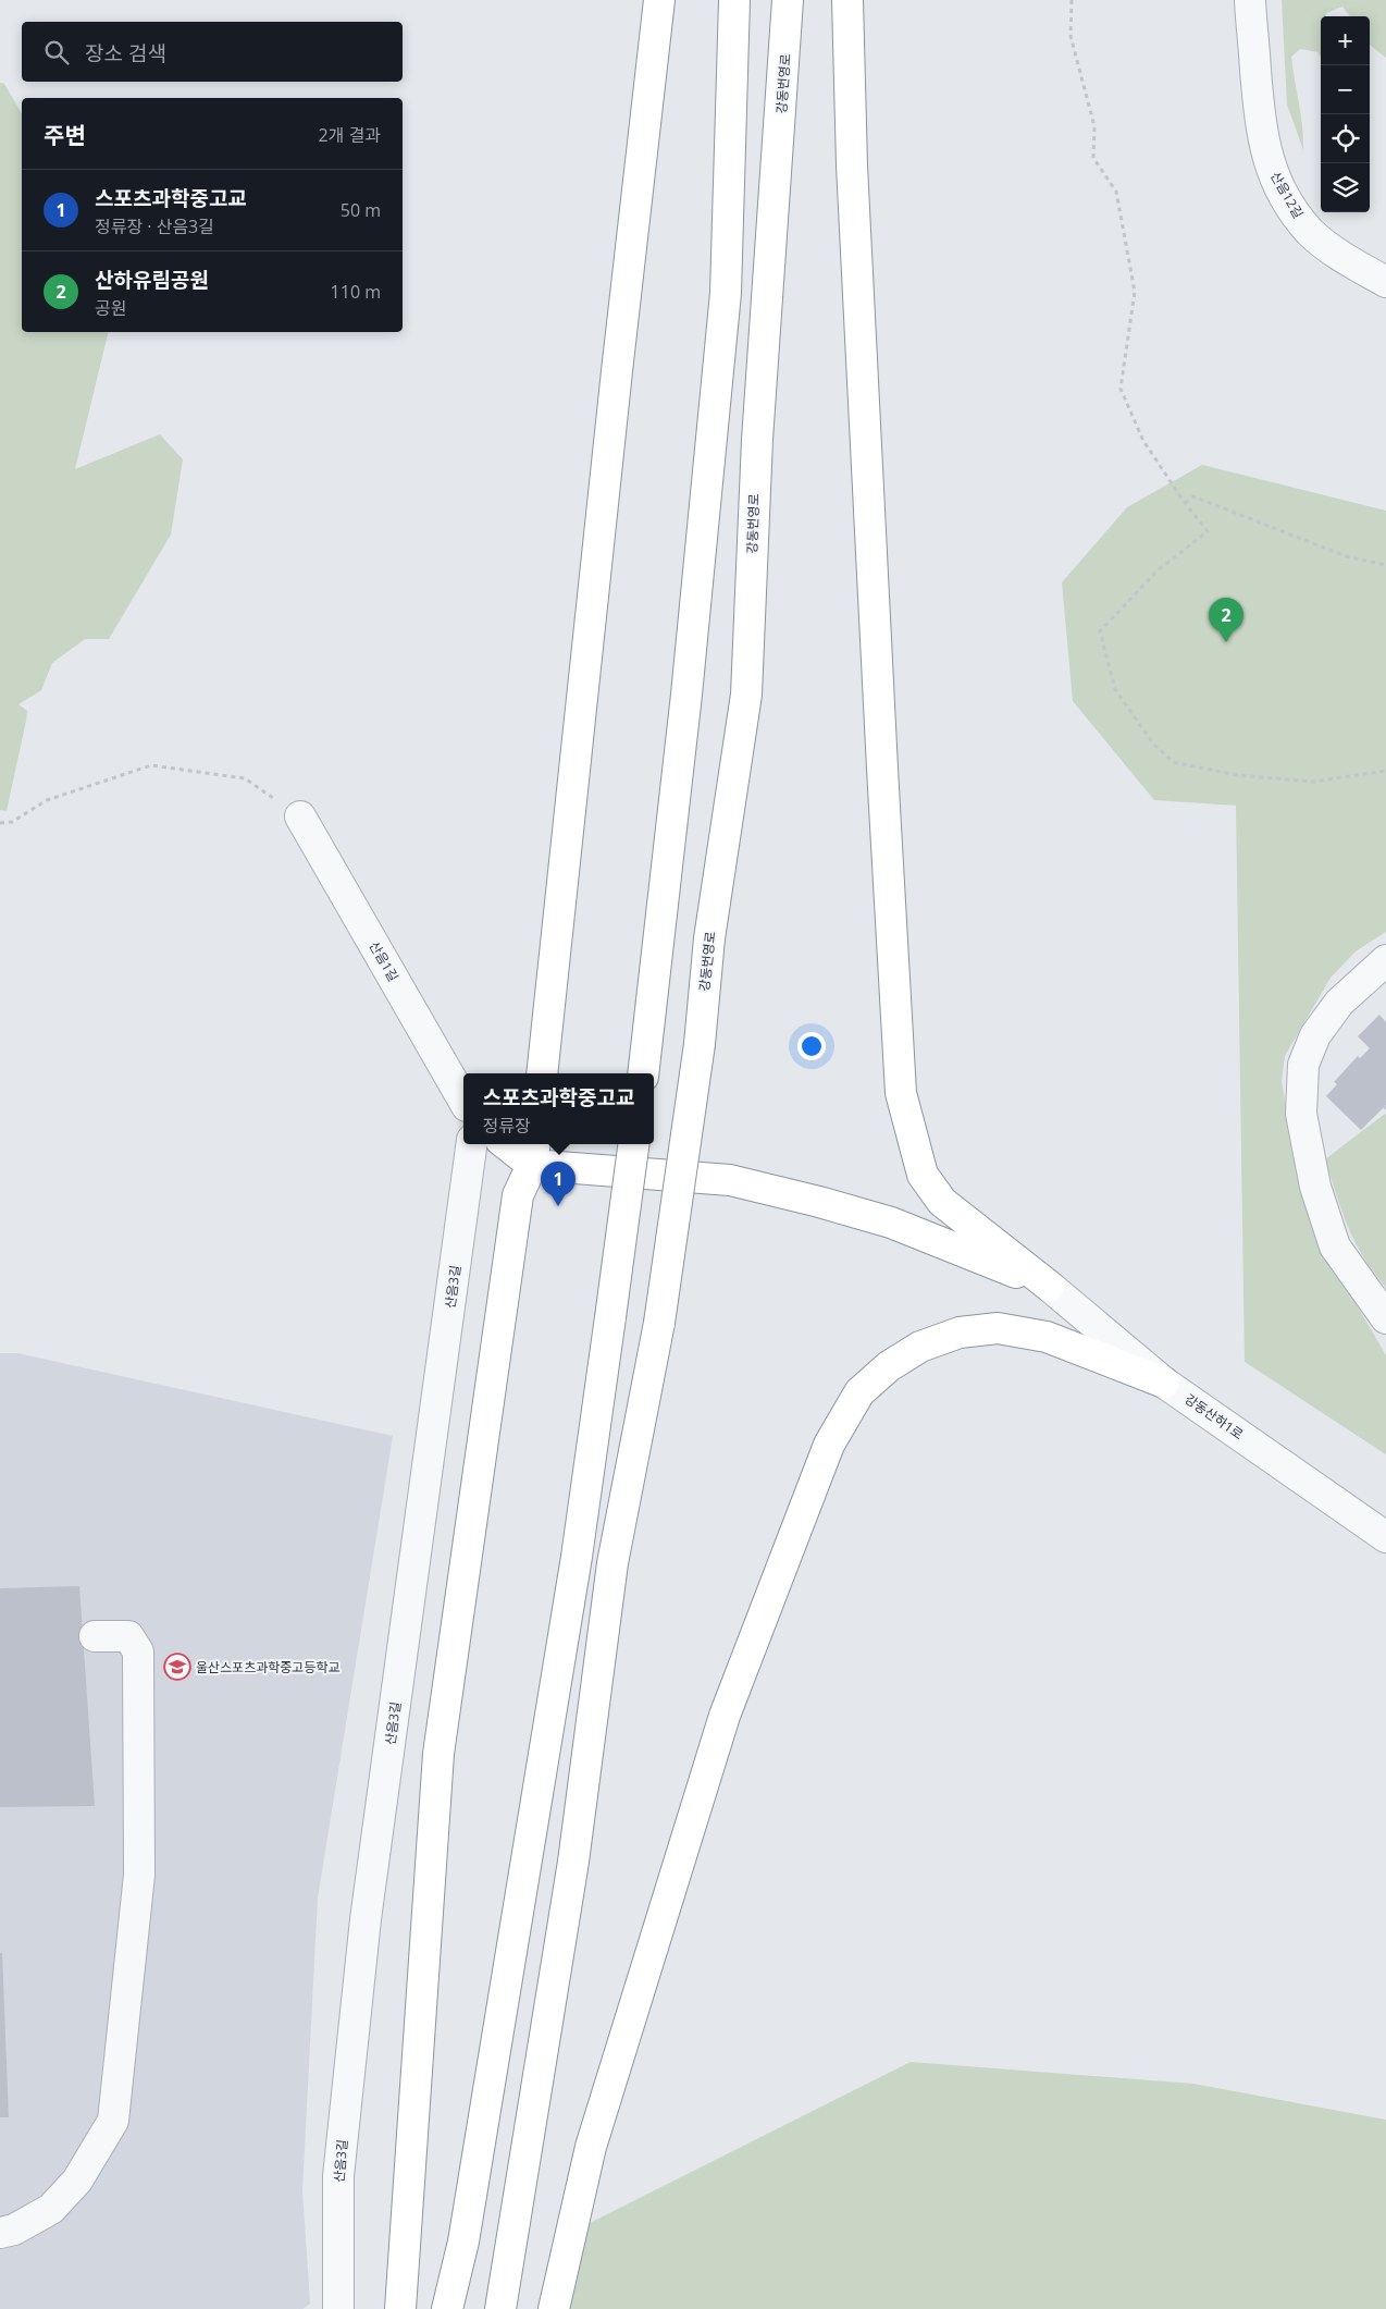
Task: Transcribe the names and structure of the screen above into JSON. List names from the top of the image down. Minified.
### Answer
{"streets":{"highway":["강동번영로"],"street":["산음12길","산음1길","산음3길","강동산하1로"]},"places":{"school or university":["울산스포츠과학중고등학교"]},"page":{"map_buttons":["+","−"],"search":"장소 검색","heading":["주변","2개 결과"],"list":[{"mark":"1","name":"스포츠과학중고교","note":"정류장 · 산음3길","value":"50 m"},{"mark":"2","name":"산하유림공원","note":"공원","value":"110 m"}],"pins":["2","1"],"popup":["스포츠과학중고교","정류장"]}}
